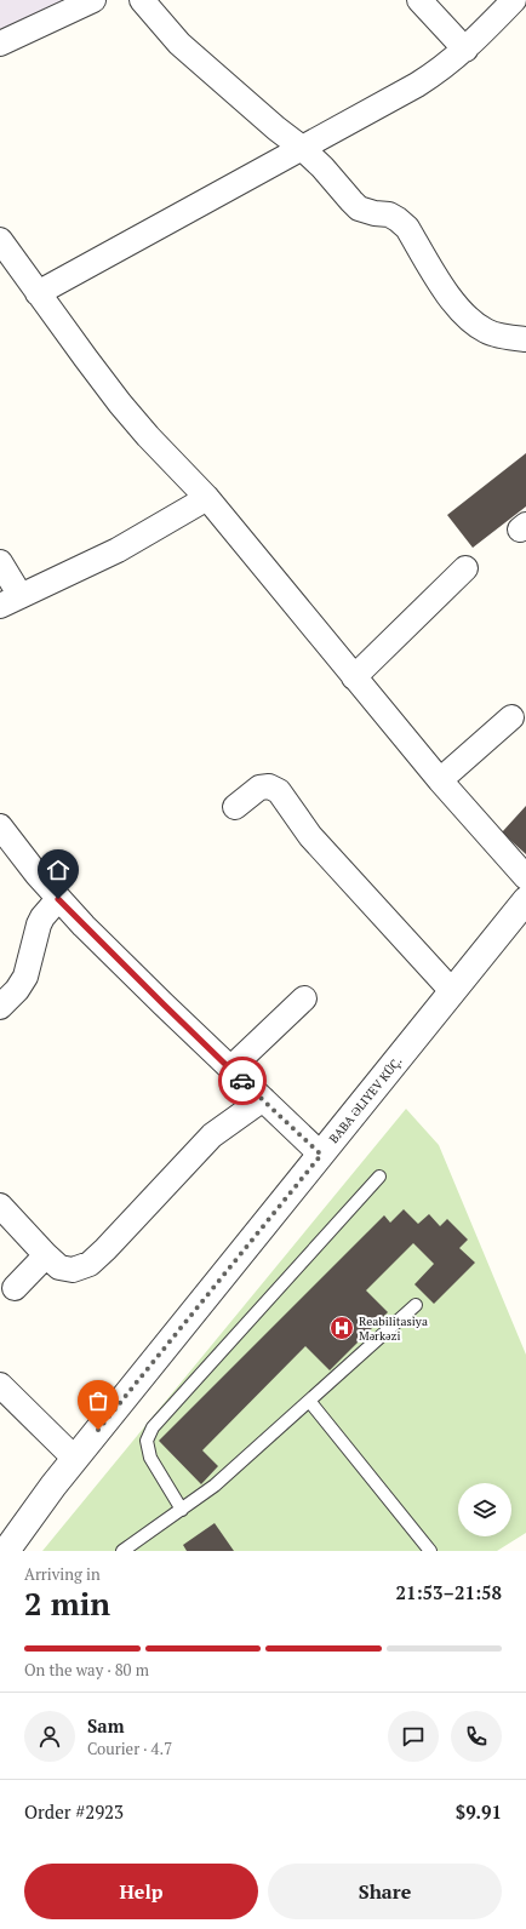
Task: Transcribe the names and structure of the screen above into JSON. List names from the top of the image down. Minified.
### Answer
{"streets":{"street":["BABA ƏLIYEV KÜÇ."]},"places":{"hospital":["Reabilitasiya Mərkəzi"]},"page":{"heading":["2 min","Arriving in","21:53–21:58"],"panel":["Sam","Courier · 4.7","Order #2923","$9.91"],"bar":"On the way · 80 m","buttons":["Help","Share"]}}
